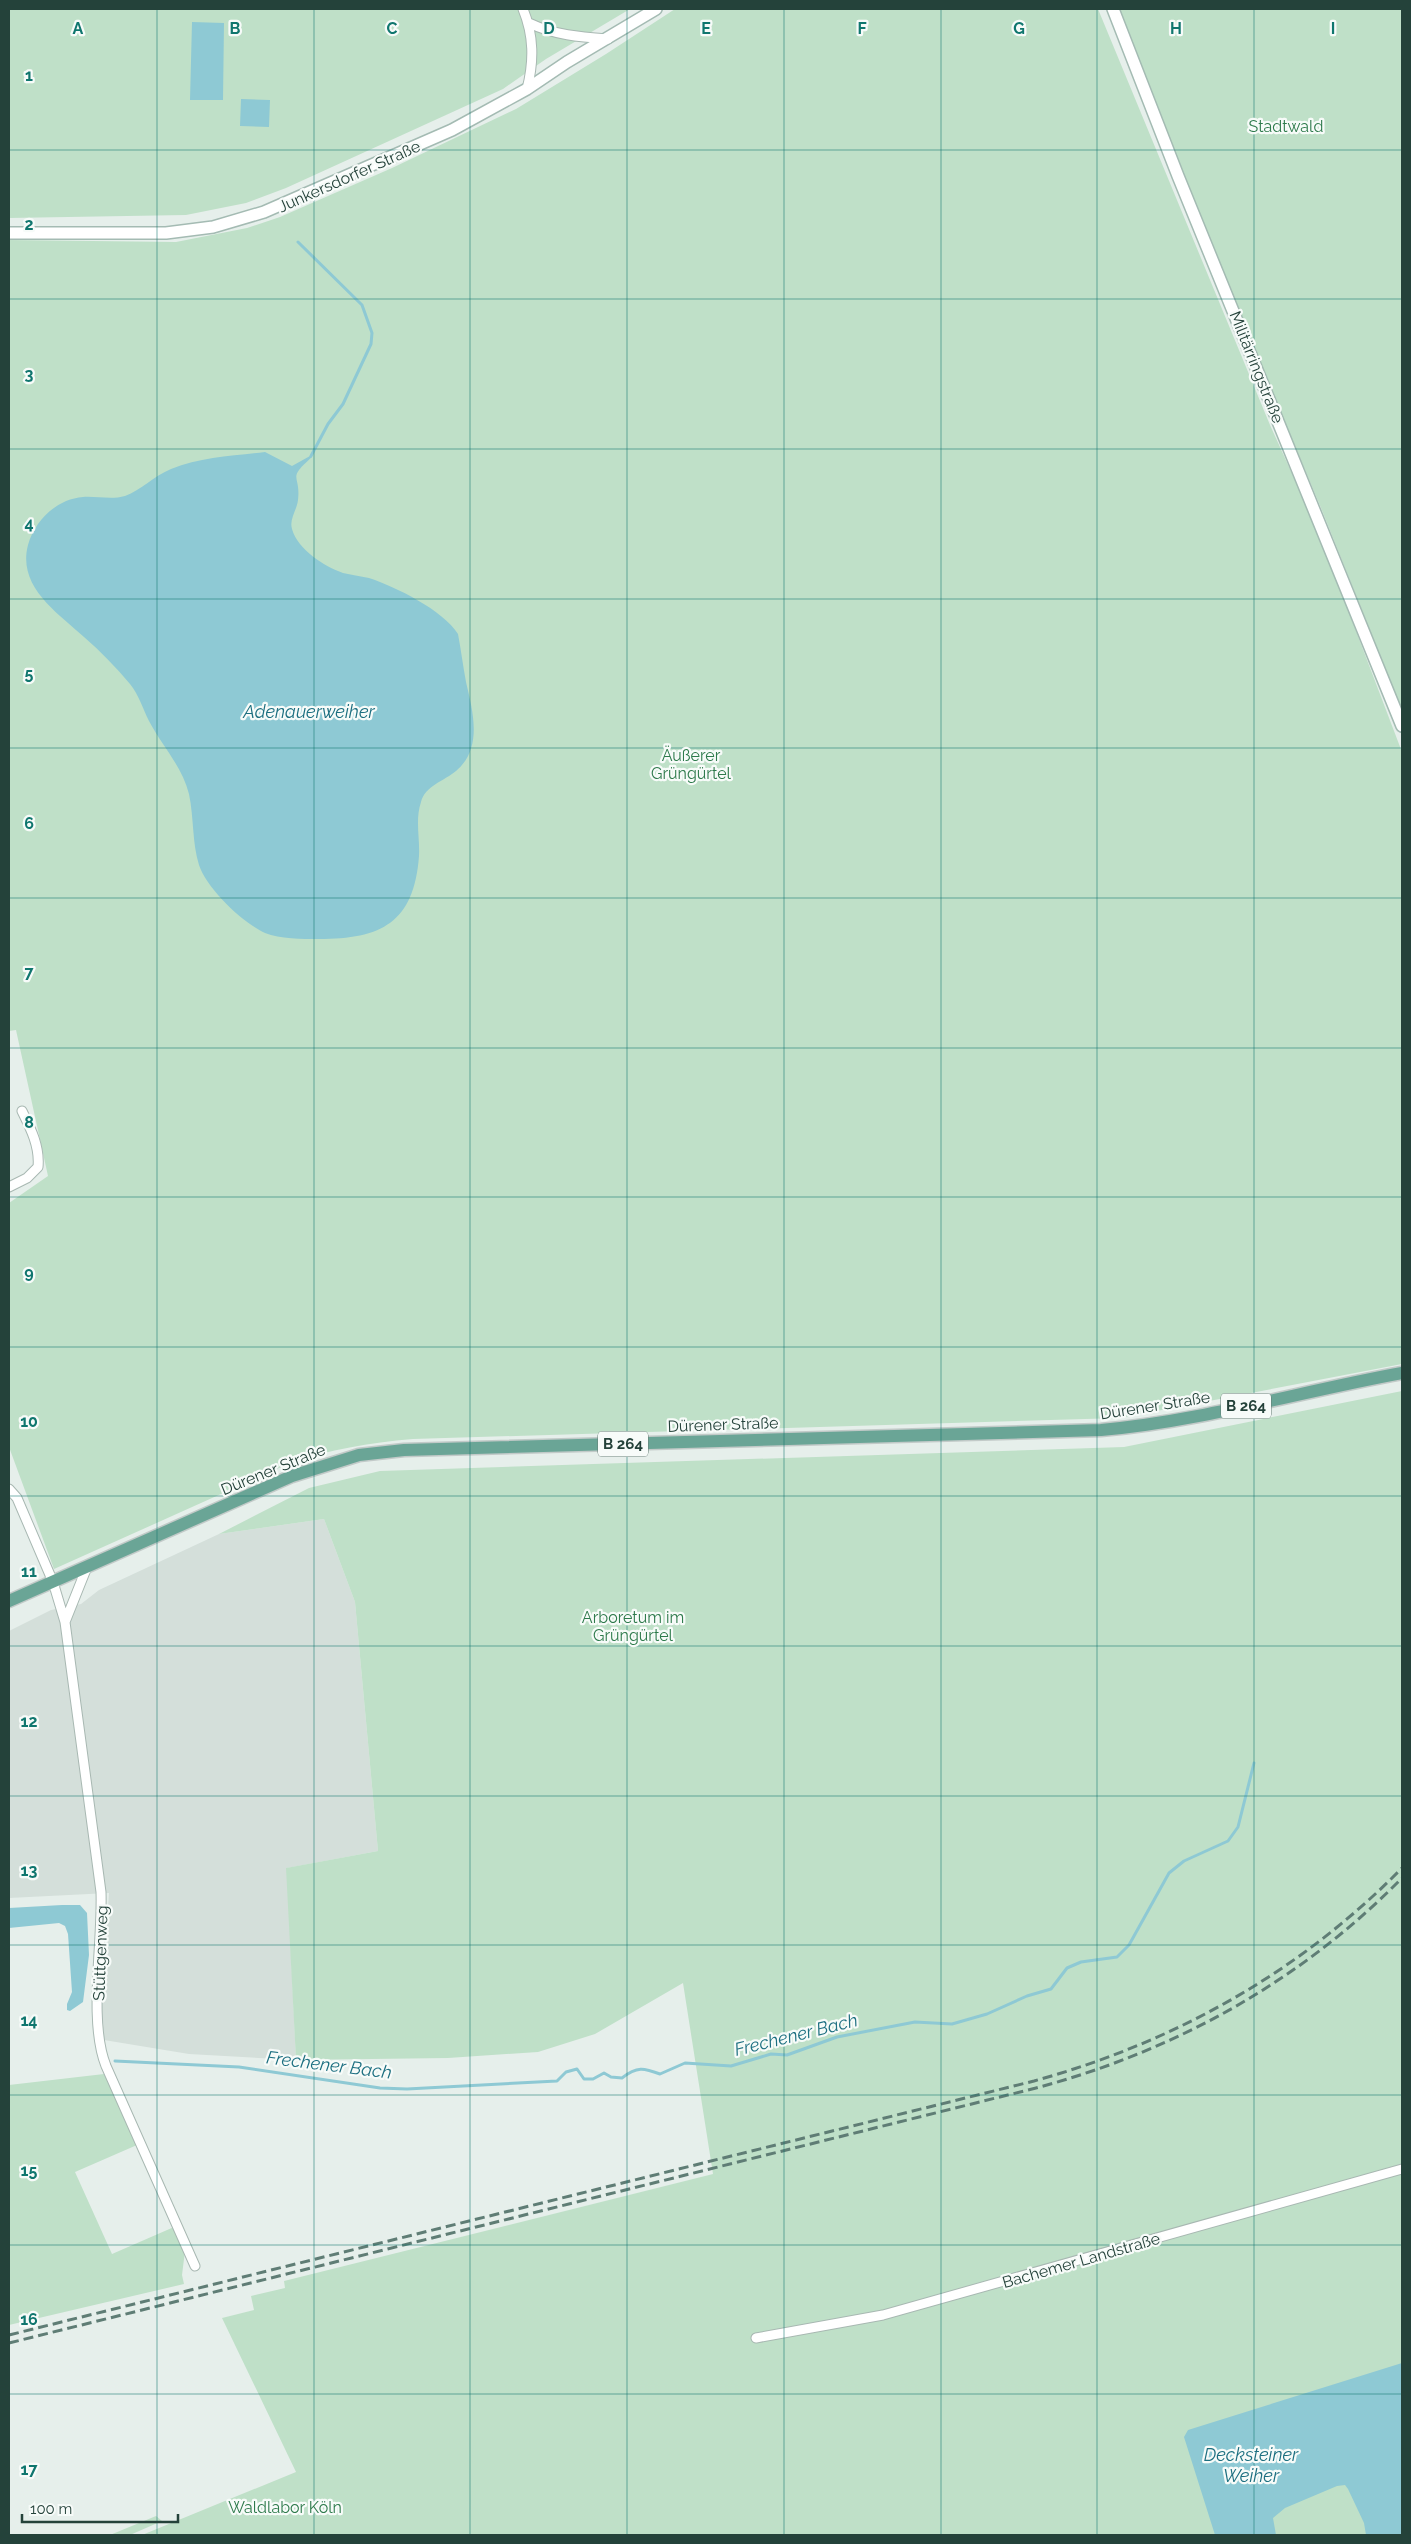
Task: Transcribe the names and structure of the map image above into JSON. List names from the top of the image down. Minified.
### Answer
{"streets":{"main road":["Junkersdorfer Straße","Militärringstraße","Dürener Straße","B 264"],"street":["Stüttgenweg","Bachemer Landstraße"]},"crossings":[["Dürener Straße","Stüttgenweg"]],"water":["Adenauerweiher","Frechener Bach","Decksteiner Weiher"],"parks":["Stadtwald","Äußerer Grüngürtel","Arboretum im Grüngürtel","Waldlabor Köln"],"scale_bar":"100 m","grid":{"columns":["A","B","C","D","E","F","G","H","I"],"rows":["1","2","3","4","5","6","7","8","9","10","11","12","13","14","15","16","17"]}}
